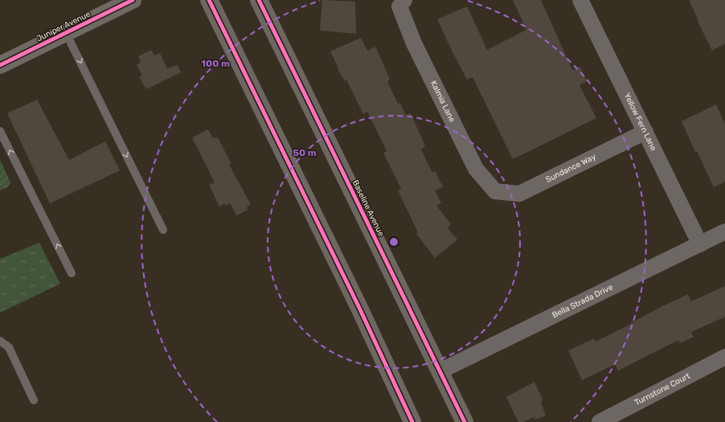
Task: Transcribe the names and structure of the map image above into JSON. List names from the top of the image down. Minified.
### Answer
{"streets":{"main road":["Baseline Avenue"],"street":["Juniper Avenue","Kalmia Lane","Yellow Fern Lane","Sundance Way","Bella Strada Drive","Turnstone Court"]},"crossings":[["Kalmia Lane","Sundance Way"],["Yellow Fern Lane","Sundance Way"],["Yellow Fern Lane","Bella Strada Drive"],["Baseline Avenue","Bella Strada Drive"]],"rings":["100 m","50 m"]}
